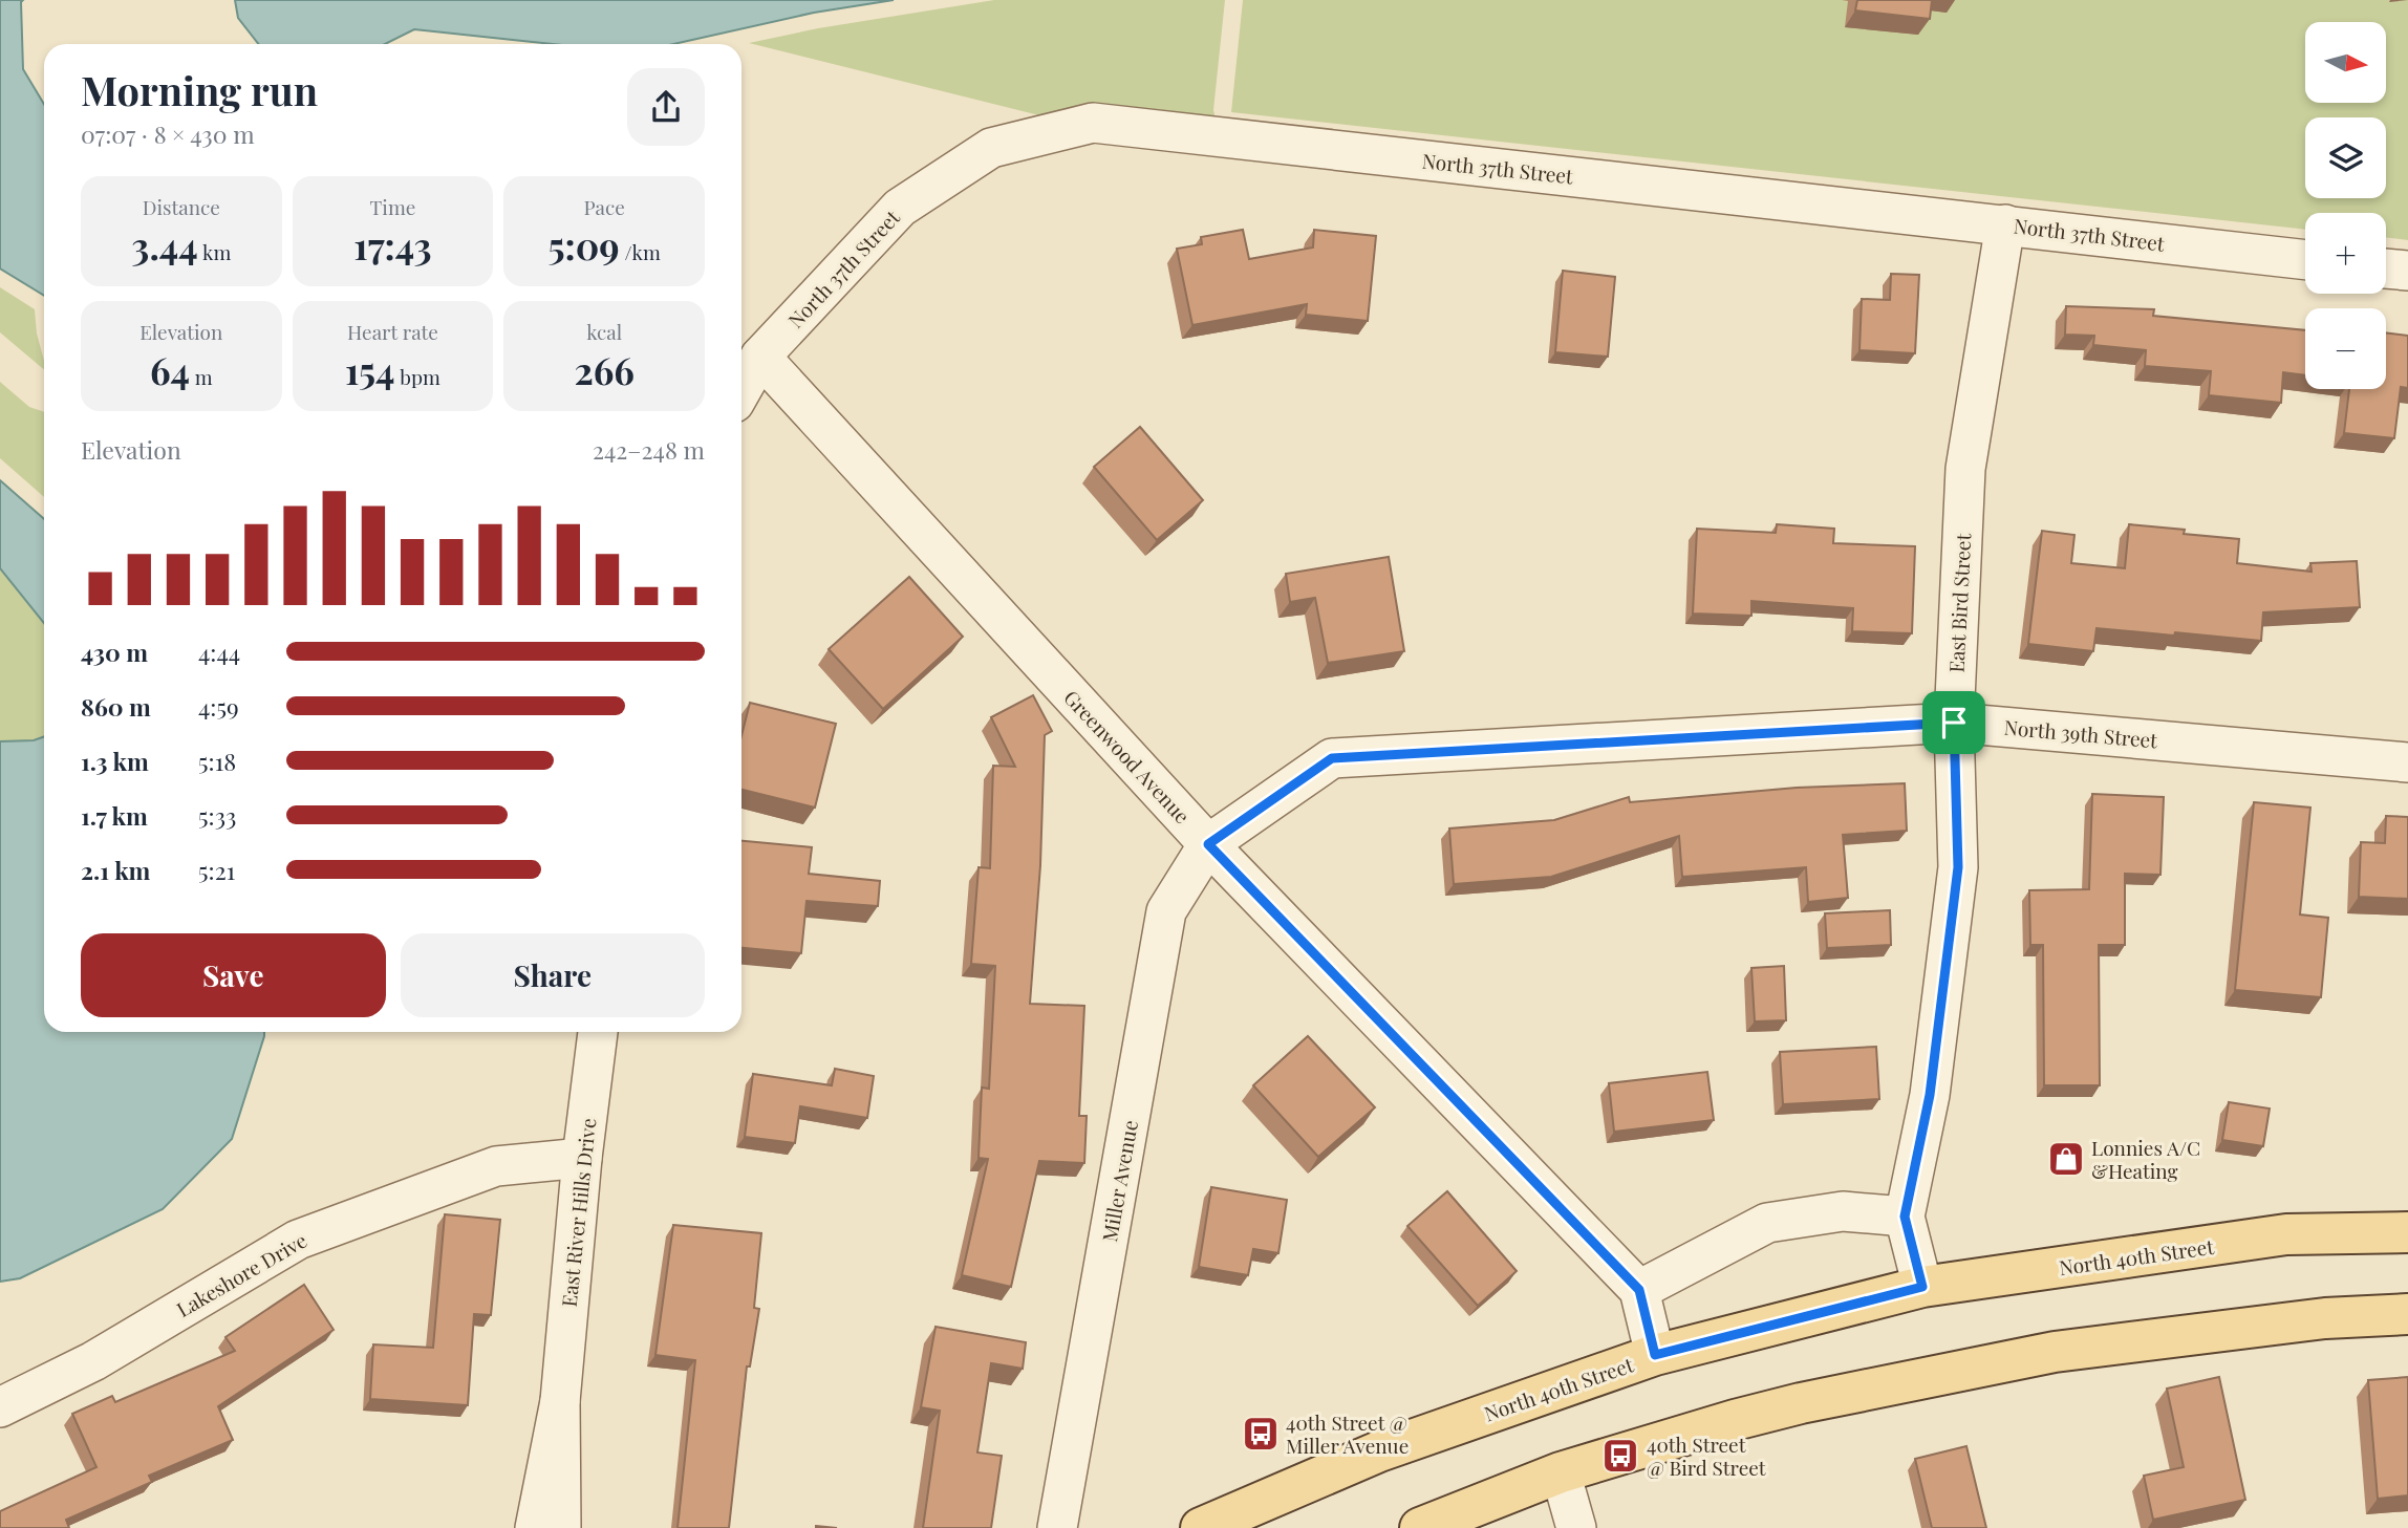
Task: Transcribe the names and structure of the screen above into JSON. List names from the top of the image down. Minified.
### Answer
{"streets":{"main road":["North 40th Street"],"street":["North 37th Street","East Bird Street","North 39th Street","Greenwood Avenue","Miller Avenue","East River Hills Drive","Lakeshore Drive"]},"crossings":[["North 37th Street","East Bird Street"],["North 37th Street","Greenwood Avenue"],["East Bird Street","North 39th Street"],["East Bird Street","North 40th Street"],["North 39th Street","Greenwood Avenue"],["North 39th Street","Miller Avenue"],["Greenwood Avenue","Miller Avenue"],["East River Hills Drive","Lakeshore Drive"]],"places":{"shop":["Lonnies A/C &Heating"],"bus stop":["40th Street @ Miller Avenue","40th Street @ Bird Street"]},"north":"right","page":{"map_buttons":["+","−"],"heading":["Morning run","07:07 · 8 × 430 m"],"stats":[["Distance","3.44 km"],["Time","17:43"],["Pace","5:09 /km"],["Elevation","64 m"],["Heart rate","154 bpm"],["kcal","266"]],"chart":["Elevation","242–248 m"],"list":[{"name":"430 m","note":"4:44"},{"name":"860 m","note":"4:59"},{"name":"1.3 km","note":"5:18"},{"name":"1.7 km","note":"5:33"},{"name":"2.1 km","note":"5:21"}],"buttons":["Save","Share"]}}
